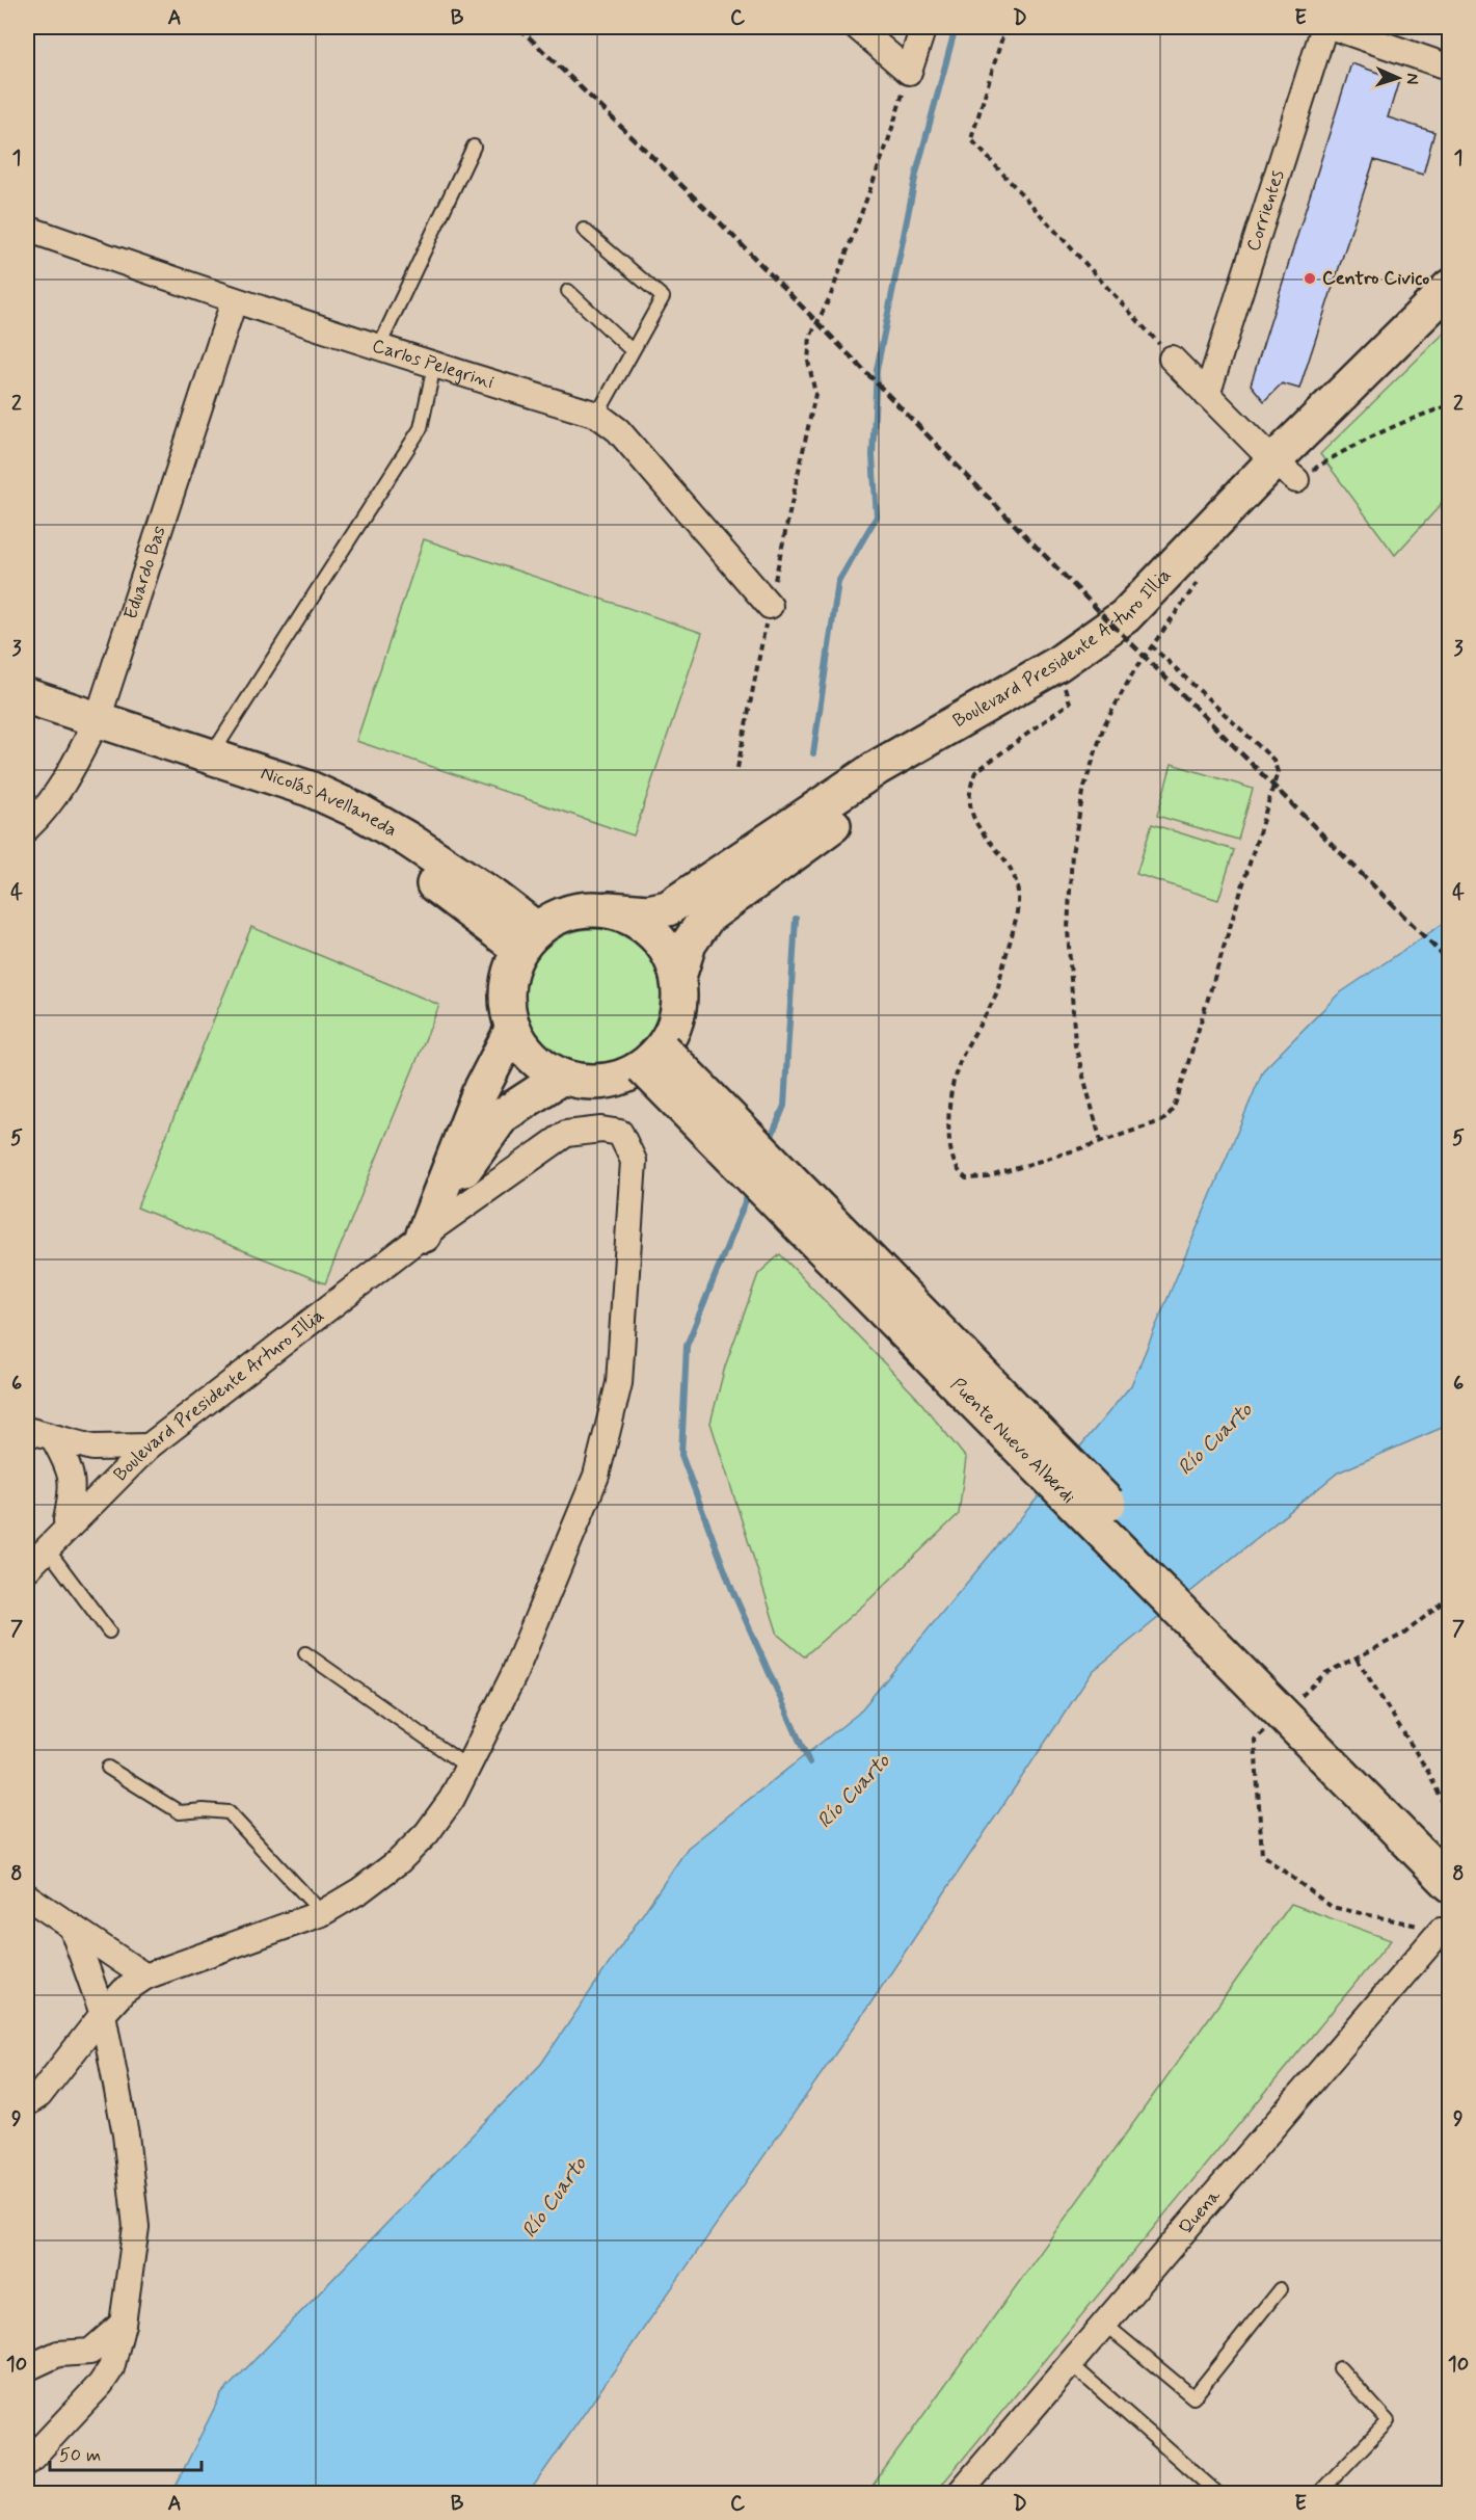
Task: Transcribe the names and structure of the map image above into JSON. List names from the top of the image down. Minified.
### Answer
{"streets":{"main road":["Boulevard Presidente Arturo Illia","Nicolás Avellaneda","Puente Nuevo Alberdi"],"street":["Corrientes","Carlos Pelegrini","Eduardo Bas","Quena"]},"crossings":[["Carlos Pelegrini","Eduardo Bas"],["Eduardo Bas","Nicolás Avellaneda"],["Boulevard Presidente Arturo Illia","Nicolás Avellaneda"],["Boulevard Presidente Arturo Illia","Puente Nuevo Alberdi"],["Nicolás Avellaneda","Puente Nuevo Alberdi"]],"water":["Río Cuarto"],"places":["Centro Civico"],"scale_bar":"50 m","north":"right","grid":{"columns":["A","B","C","D","E"],"rows":["1","2","3","4","5","6","7","8","9","10"]}}
